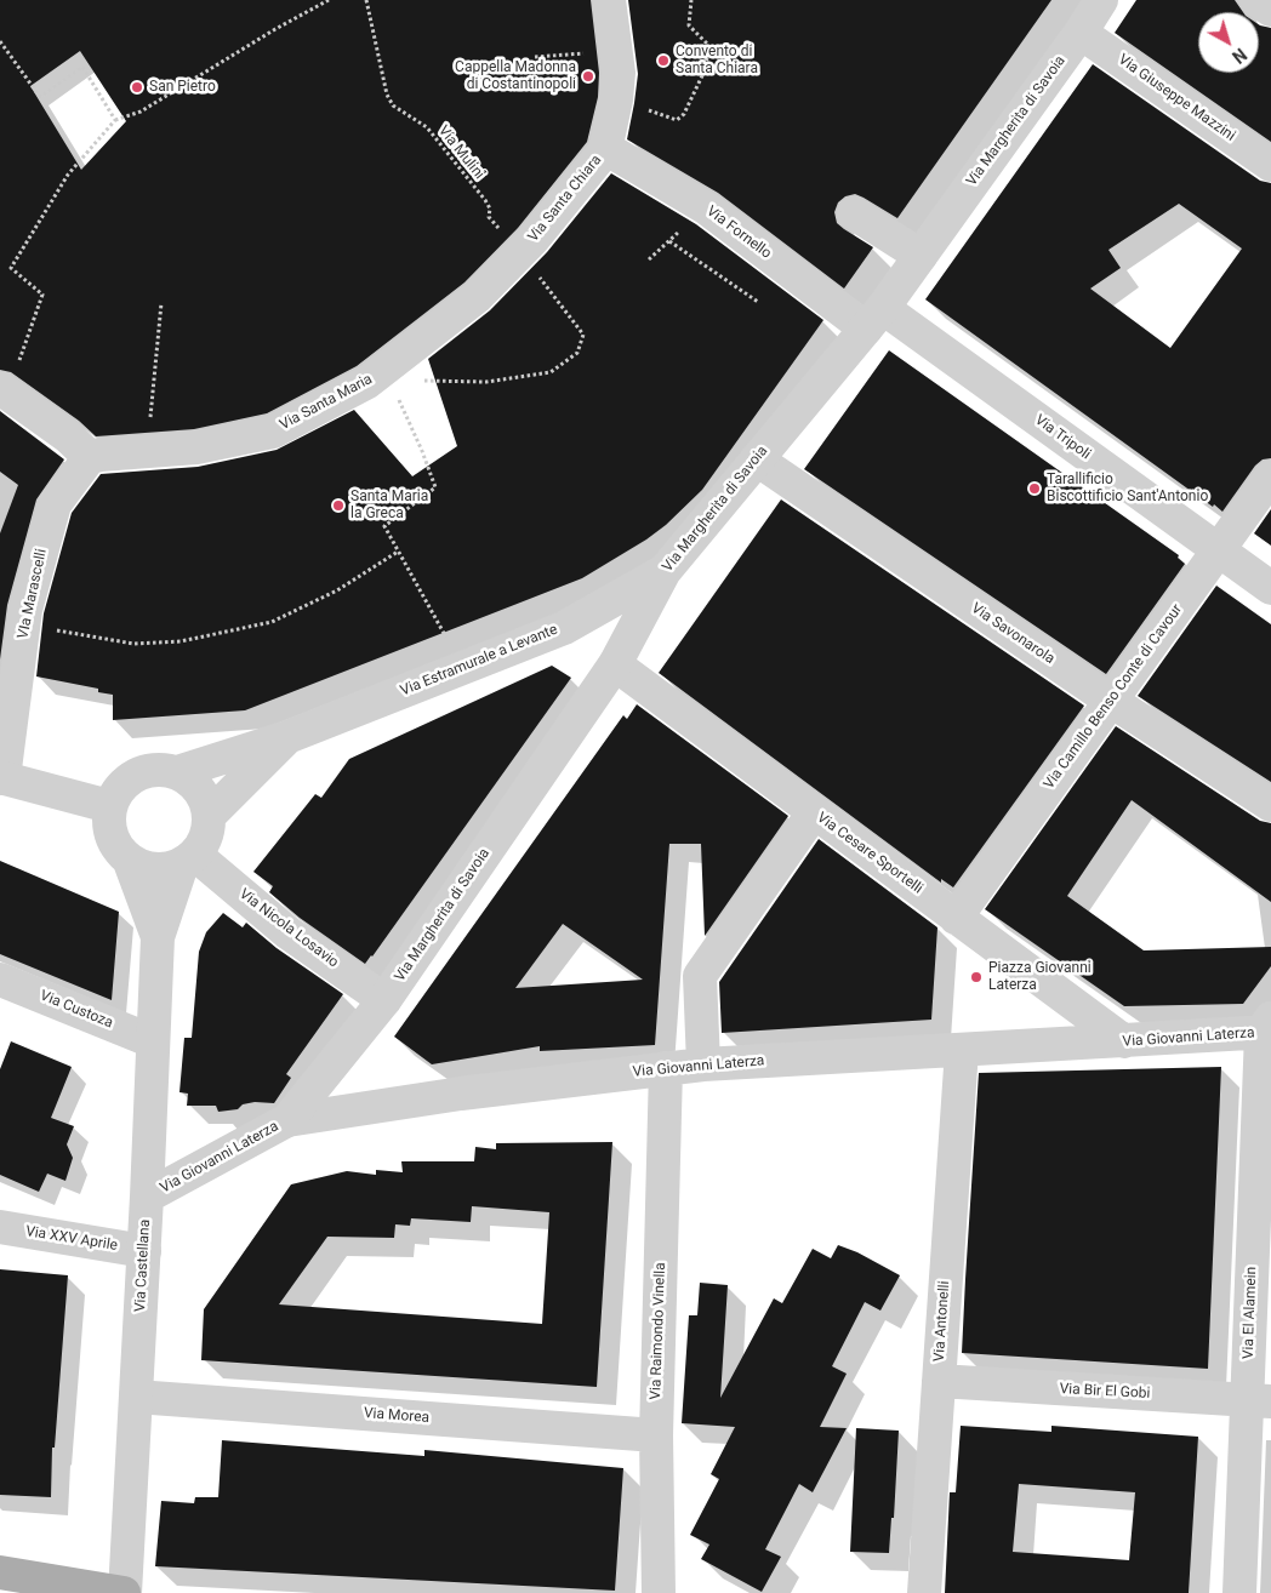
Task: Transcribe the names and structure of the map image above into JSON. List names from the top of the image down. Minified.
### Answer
{"streets":{"street":["Via Giuseppe Mazzini","Via Margherita di Savoia","Via Santa Chiara","Via Fornello","Via Santa Maria","Via Tripoli","VIa Marascelli","Via Savonarola","Via Estramurale a Levante","Via Camillo Benso Conte di Cavour","Via Cesare Sportelli","Via Nicola Losavio","Via Custoza","Via Giovanni Laterza","Via XXV Aprile","Via Castellana","Via El Alamein","Via Antonelli","Via Raimondo Vinella","Via Bir El Gobi","Via Morea"],"path":["Via Mulini"]},"crossings":[["Via Giuseppe Mazzini","Via Margherita di Savoia"],["Via Margherita di Savoia","Via Fornello"],["Via Margherita di Savoia","Via Tripoli"],["Via Margherita di Savoia","Via Savonarola"],["Via Margherita di Savoia","Via Estramurale a Levante"],["Via Margherita di Savoia","Via Cesare Sportelli"],["Via Margherita di Savoia","Via Nicola Losavio"],["Via Margherita di Savoia","Via Giovanni Laterza"],["Via Mulini","Via Santa Chiara"],["Via Mulini","Via Santa Maria"],["Via Santa Chiara","Via Fornello"],["Via Santa Chiara","Via Santa Maria"],["Via Fornello","Via Tripoli"],["Via Santa Maria","VIa Marascelli"],["Via Tripoli","Via Camillo Benso Conte di Cavour"],["Via Savonarola","Via Camillo Benso Conte di Cavour"],["Via Estramurale a Levante","Via Nicola Losavio"],["Via Estramurale a Levante","Via Castellana"],["Via Camillo Benso Conte di Cavour","Via Cesare Sportelli"],["Via Cesare Sportelli","Via Giovanni Laterza"],["Via Nicola Losavio","Via Castellana"],["Via Custoza","Via Castellana"],["Via Giovanni Laterza","Via Castellana"],["Via Giovanni Laterza","Via El Alamein"],["Via Giovanni Laterza","Via Antonelli"],["Via Giovanni Laterza","Via Raimondo Vinella"],["Via XXV Aprile","Via Castellana"],["Via Castellana","Via Morea"],["Via El Alamein","Via Bir El Gobi"],["Via Antonelli","Via Bir El Gobi"],["Via Raimondo Vinella","Via Morea"]],"places":["Convento di Santa Chiara","Cappella Madonna di Costantinopoli","San Pietro","Tarallificio Biscottificio Sant'Antonio","Santa Maria la Greca","Piazza Giovanni Laterza"],"north":"bottom right"}
